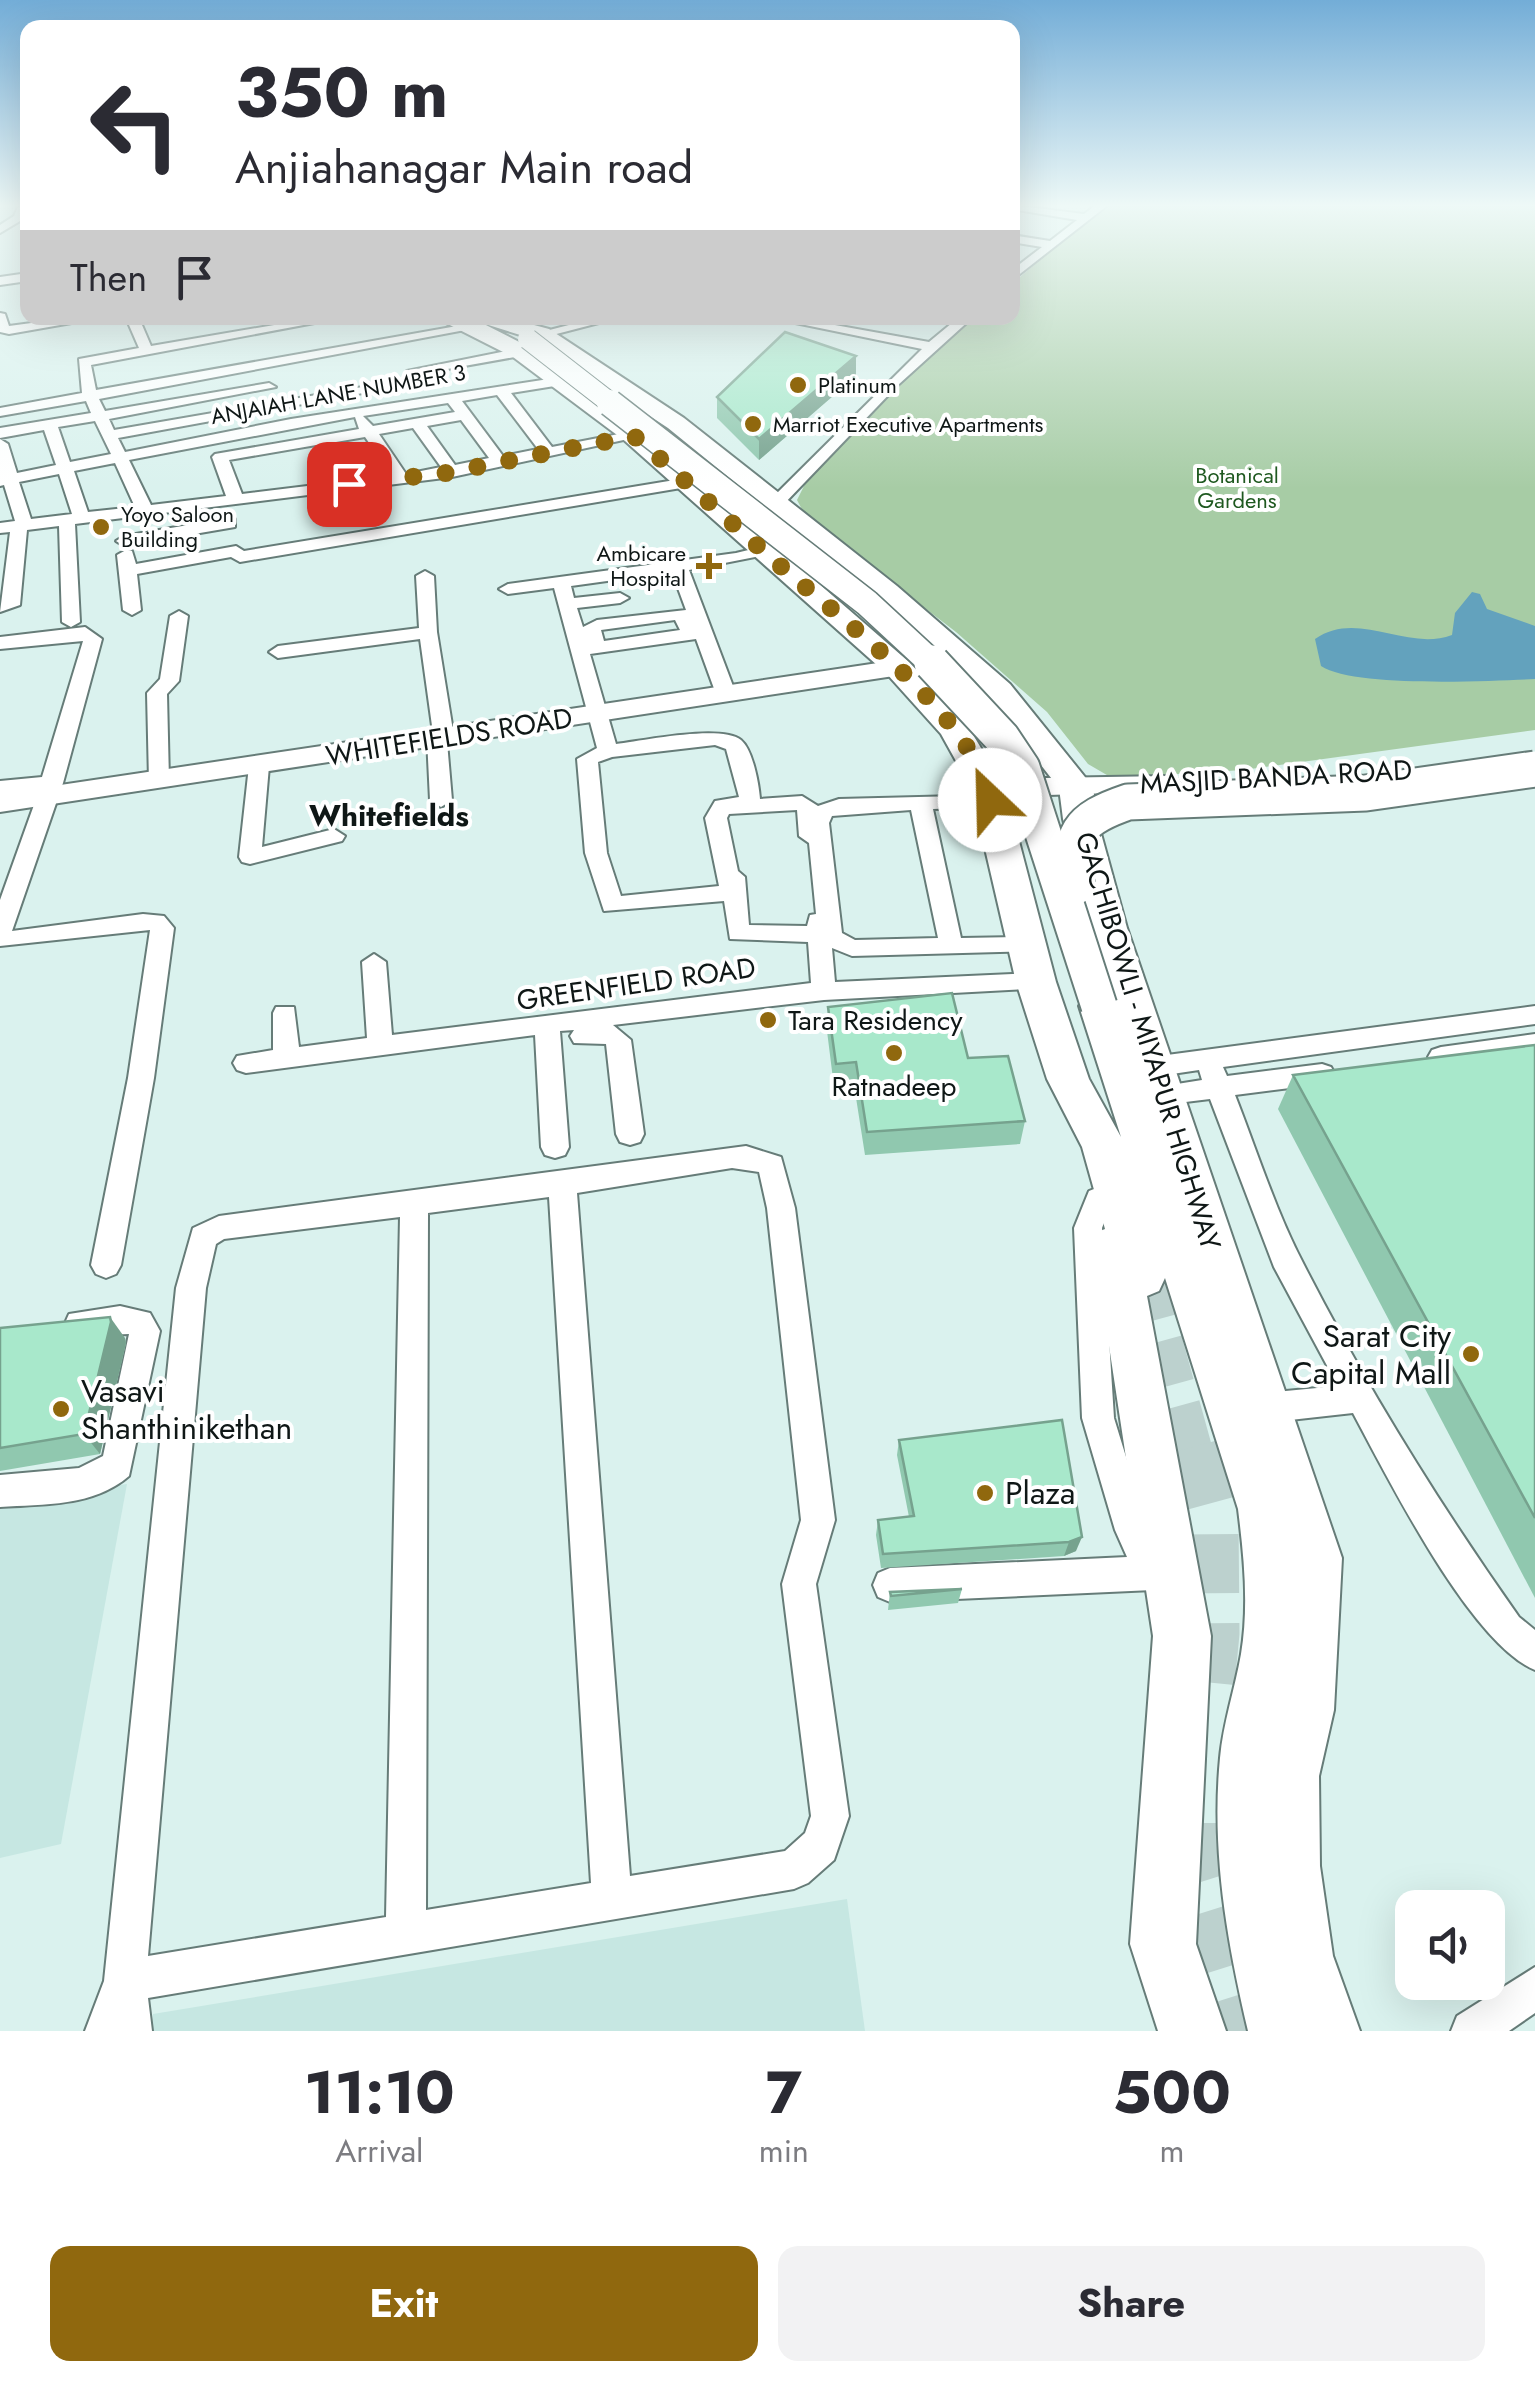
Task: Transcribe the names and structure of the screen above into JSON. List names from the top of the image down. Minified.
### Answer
{"streets":{"main road":["WHITEFIELDS ROAD","MASJID BANDA ROAD","GACHIBOWLI - MIYAPUR HIGHWAY"],"street":["ANJAIAH LANE NUMBER 3","GREENFIELD ROAD"]},"crossings":[["ANJAIAH LANE NUMBER 3","GACHIBOWLI - MIYAPUR HIGHWAY"],["WHITEFIELDS ROAD","GACHIBOWLI - MIYAPUR HIGHWAY"],["MASJID BANDA ROAD","GACHIBOWLI - MIYAPUR HIGHWAY"],["GREENFIELD ROAD","GACHIBOWLI - MIYAPUR HIGHWAY"]],"districts":["Whitefields"],"parks":["Botanical Gardens"],"places":{"other":["Platinum","Marriot Executive Apartments","Yoyo Saloon Building","Tara Residency","Ratnadeep","Sarat City Capital Mall","Vasavi Shanthinikethan","Plaza"],"health":["Ambicare Hospital"]},"page":{"turn":["350 m","Anjiahanagar Main road"],"then":"Then","eta":["11:10","Arrival","7","min","500","m"],"buttons":["Exit","Share"]}}
